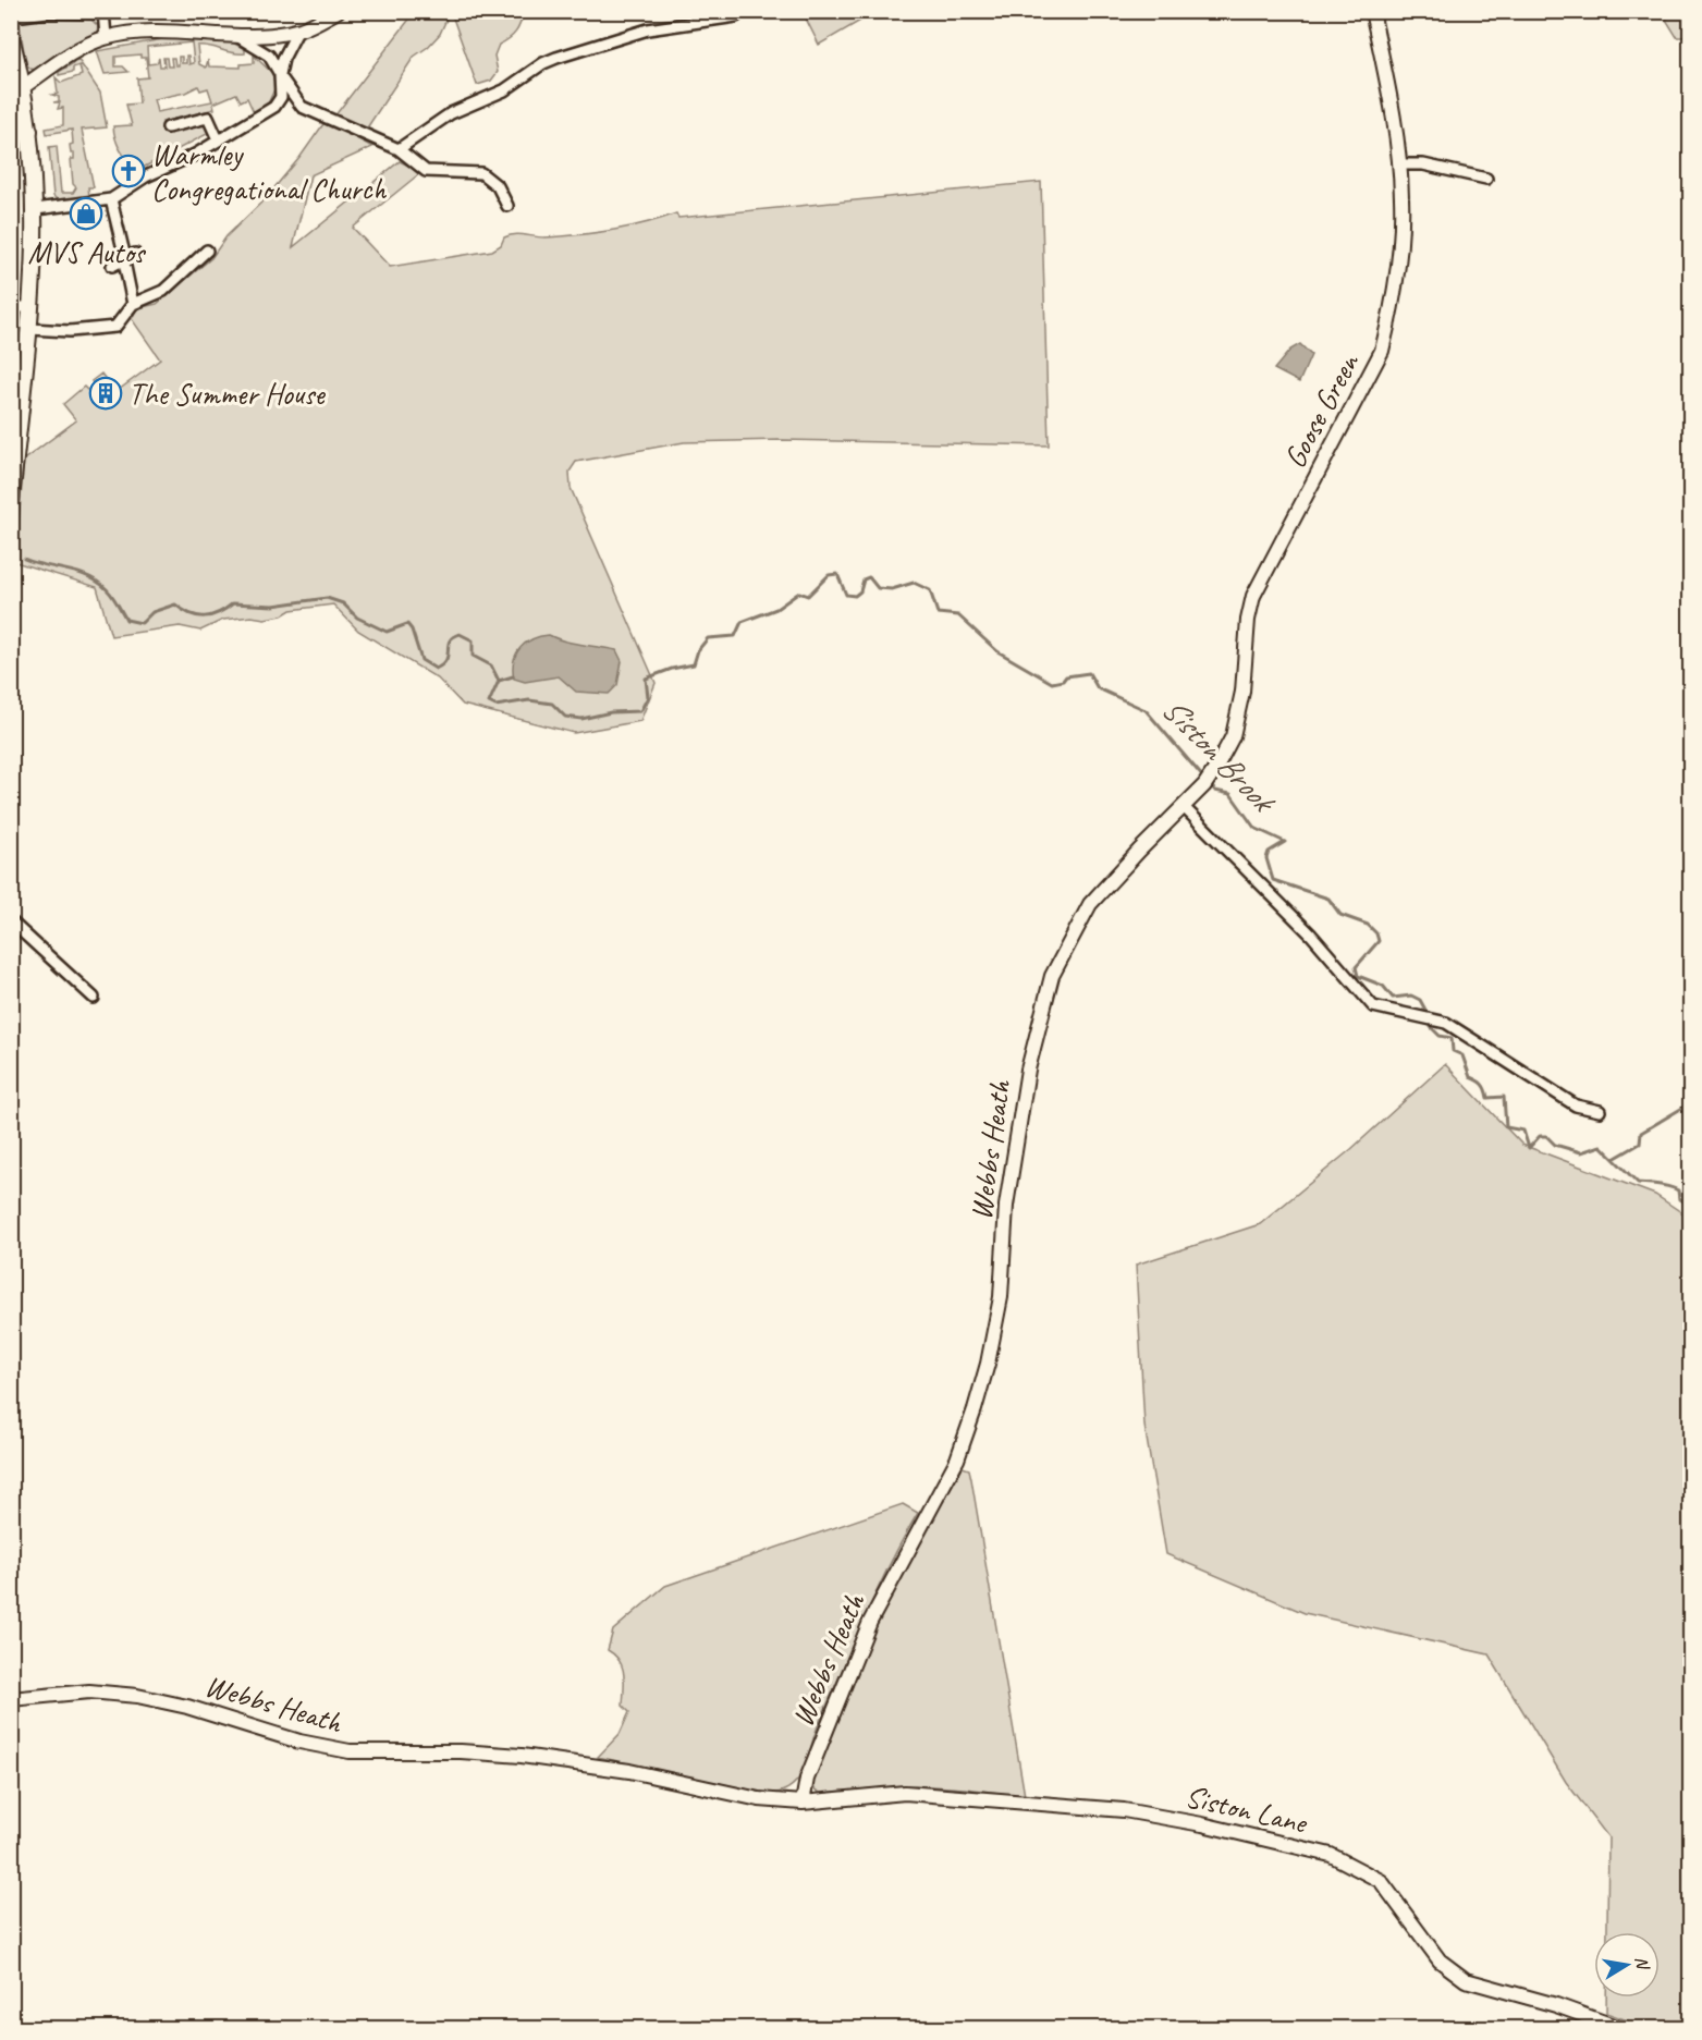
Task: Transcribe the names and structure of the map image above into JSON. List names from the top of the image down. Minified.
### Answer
{"streets":{"street":["Goose Green","Webbs Heath","Siston Lane"]},"crossings":[["Goose Green","Webbs Heath"],["Webbs Heath","Siston Lane"]],"water":["Siston Brook"],"places":{"church":["Warmley Congregational Church"],"shop":["MVS Autos"],"building":["The Summer House"]},"north":"right"}
